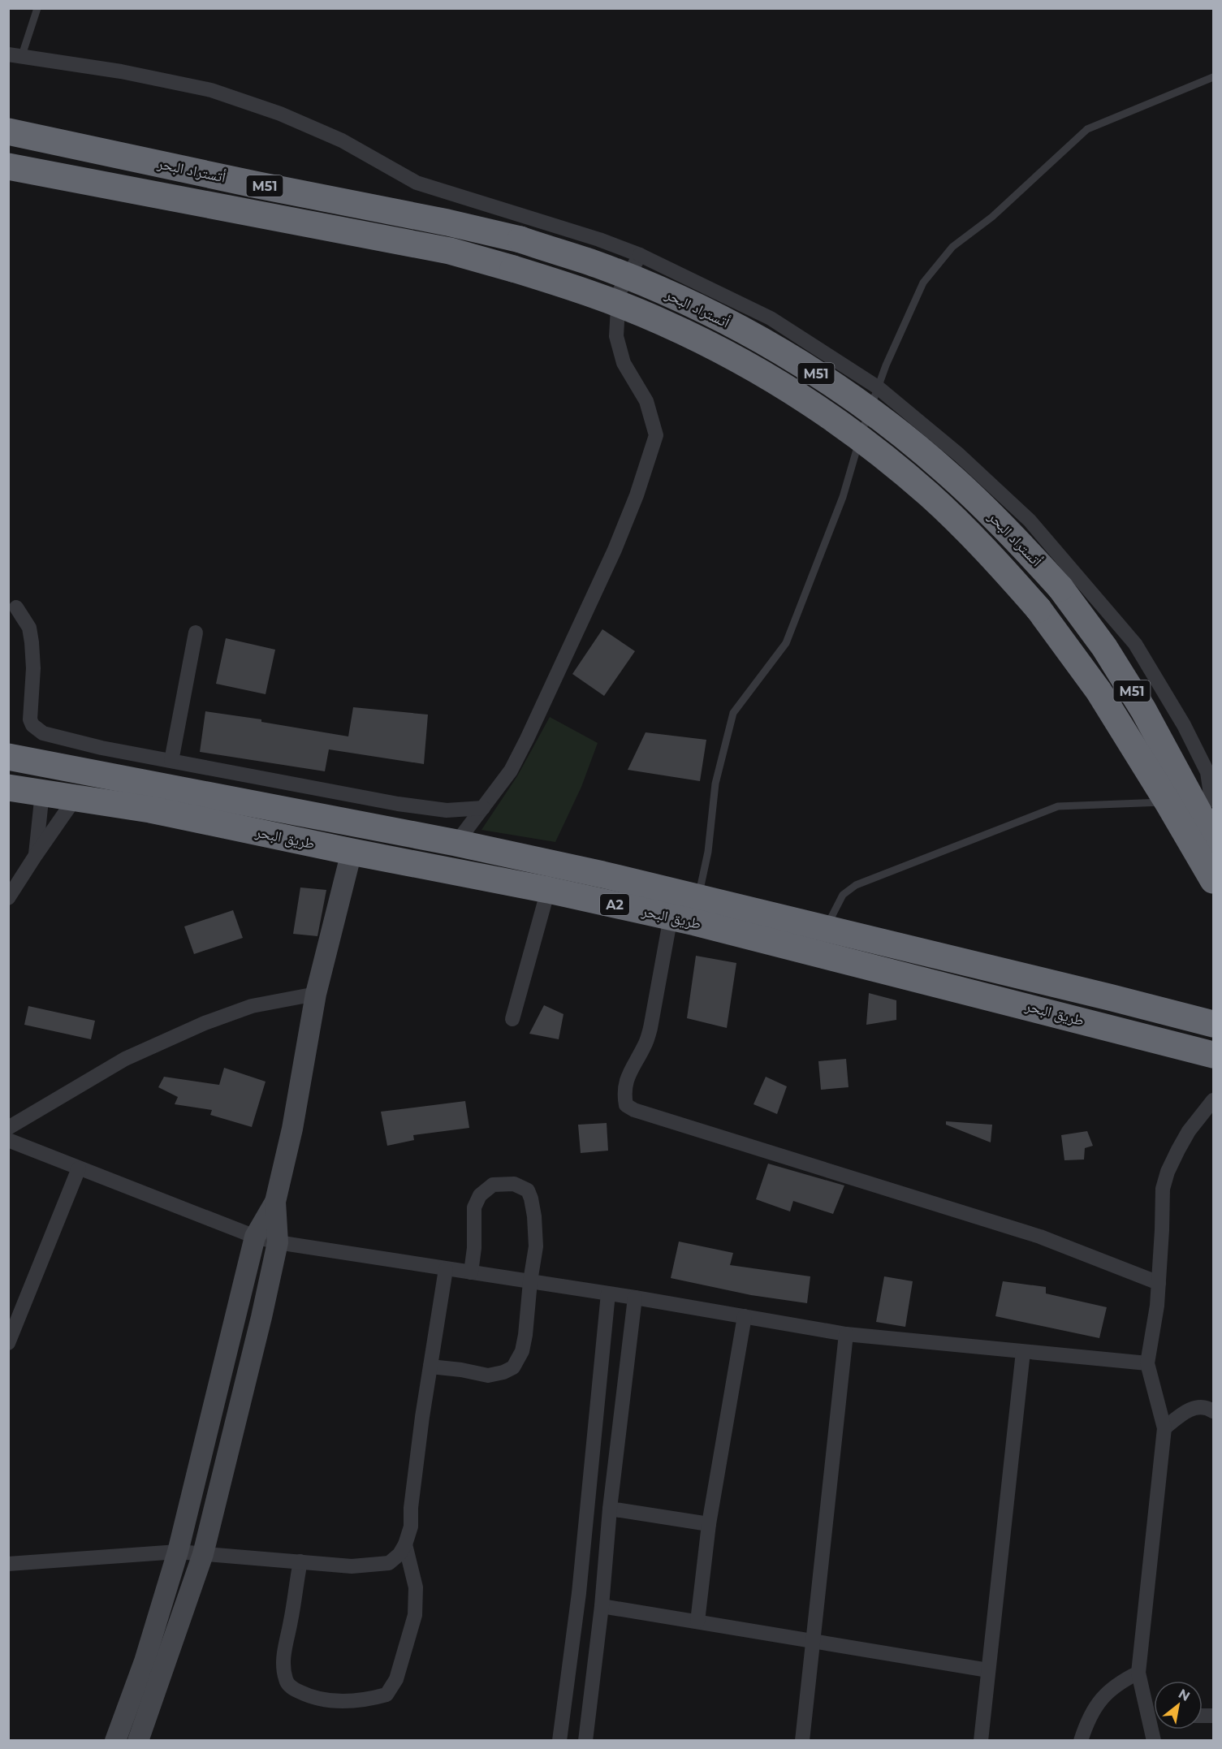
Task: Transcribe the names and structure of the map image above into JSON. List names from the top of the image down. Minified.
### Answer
{"streets":{"highway":["أتستراد البحر","M51","طريق البحر","A2"]},"crossings":[["أتستراد البحر","M51"]],"north":"top right"}
